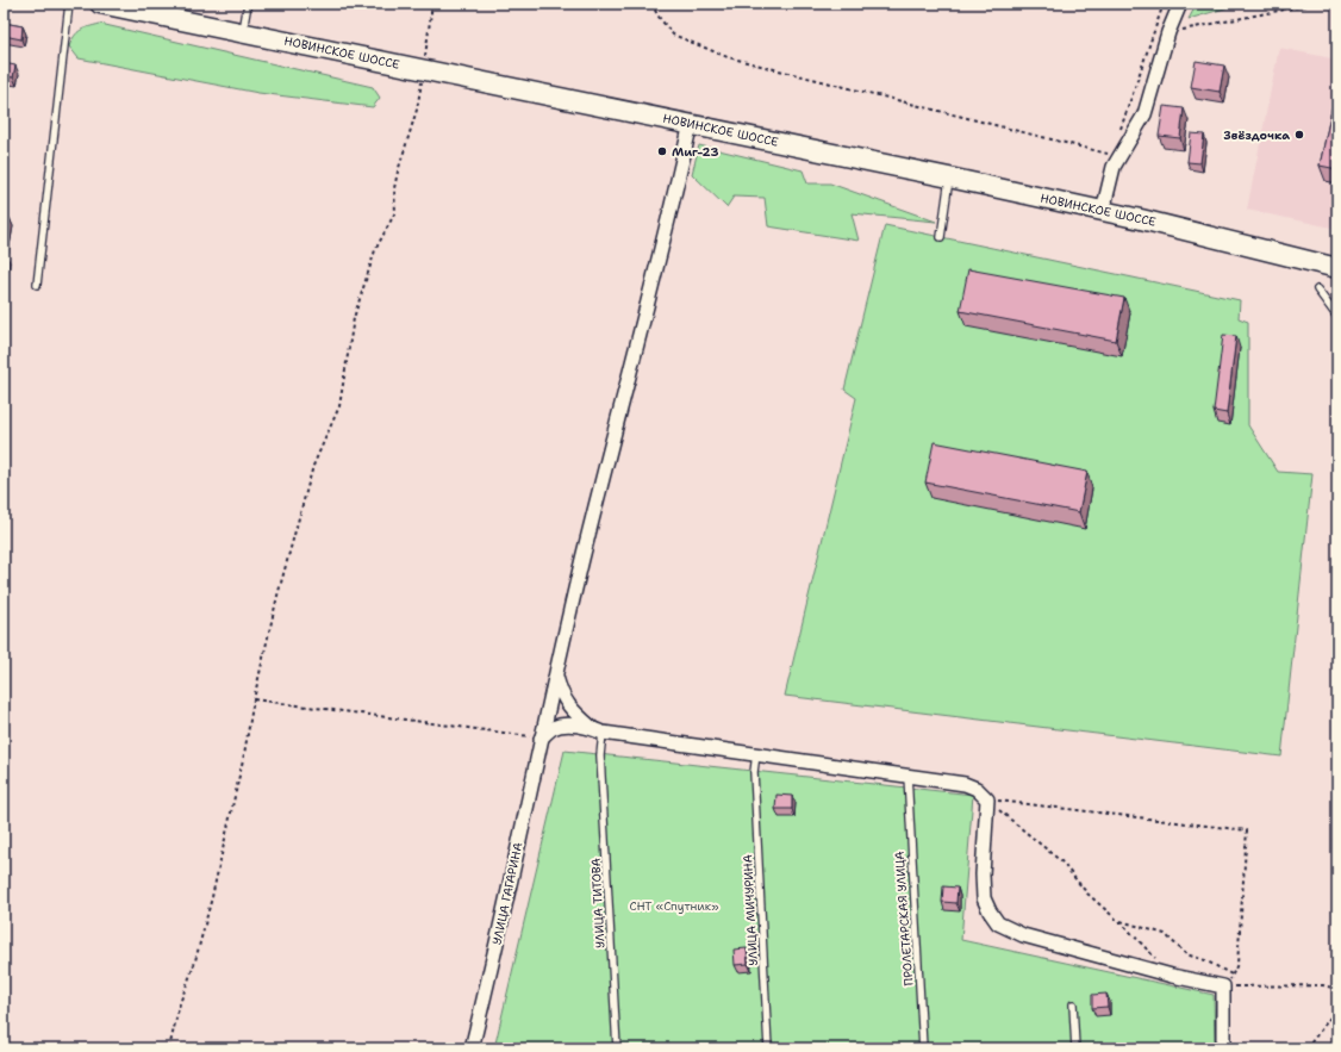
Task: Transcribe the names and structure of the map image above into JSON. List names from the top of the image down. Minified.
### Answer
{"streets":{"main road":["НОВИНСКОЕ ШОССЕ"],"street":["УЛИЦА ГАГАРИНА"],"lane":["УЛИЦА ТИТОВА","УЛИЦА МИЧУРИНА","ПРОЛЕТАРСКАЯ УЛИЦА"]},"crossings":[["НОВИНСКОЕ ШОССЕ","УЛИЦА ГАГАРИНА"]],"parks":["СНТ «Спутник»"],"places":["Звёздочка","Миг-23"]}
